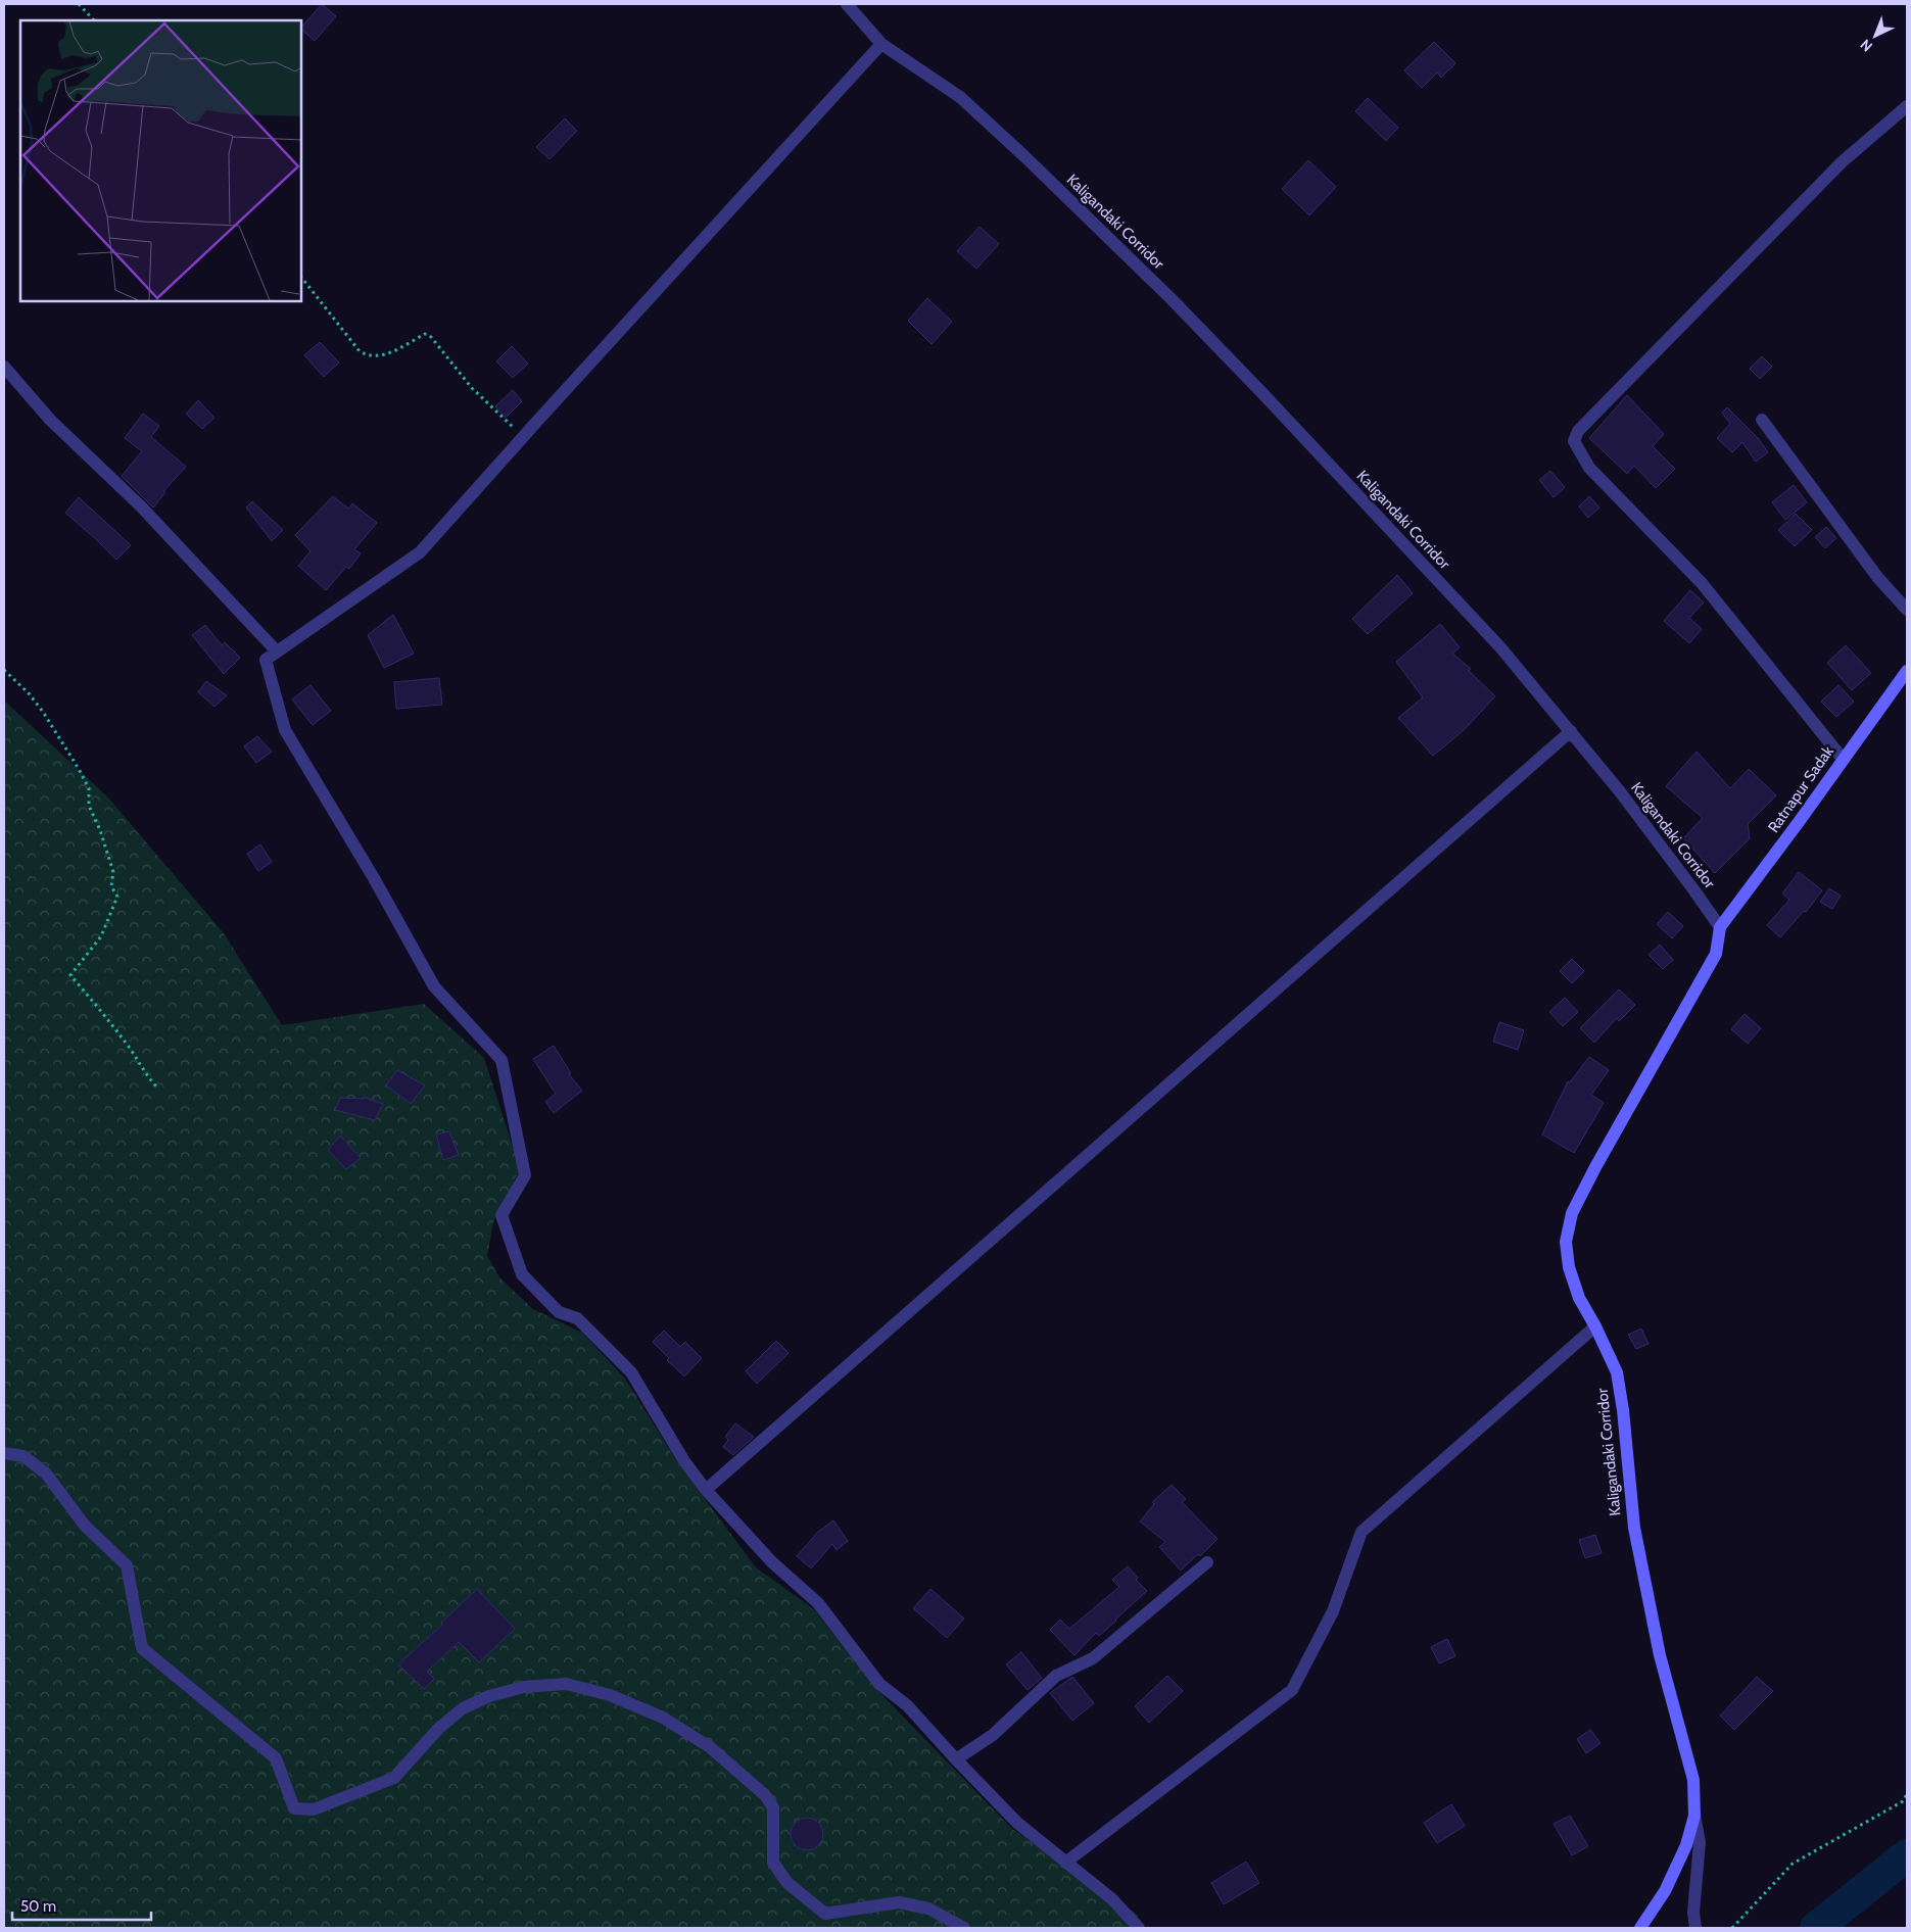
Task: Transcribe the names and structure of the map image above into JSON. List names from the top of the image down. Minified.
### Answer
{"streets":{"main road":["Kaligandaki Corridor","Ratnapur Sadak"]},"crossings":[["Kaligandaki Corridor","Ratnapur Sadak"]],"scale_bar":"50 m","north":"bottom left"}
